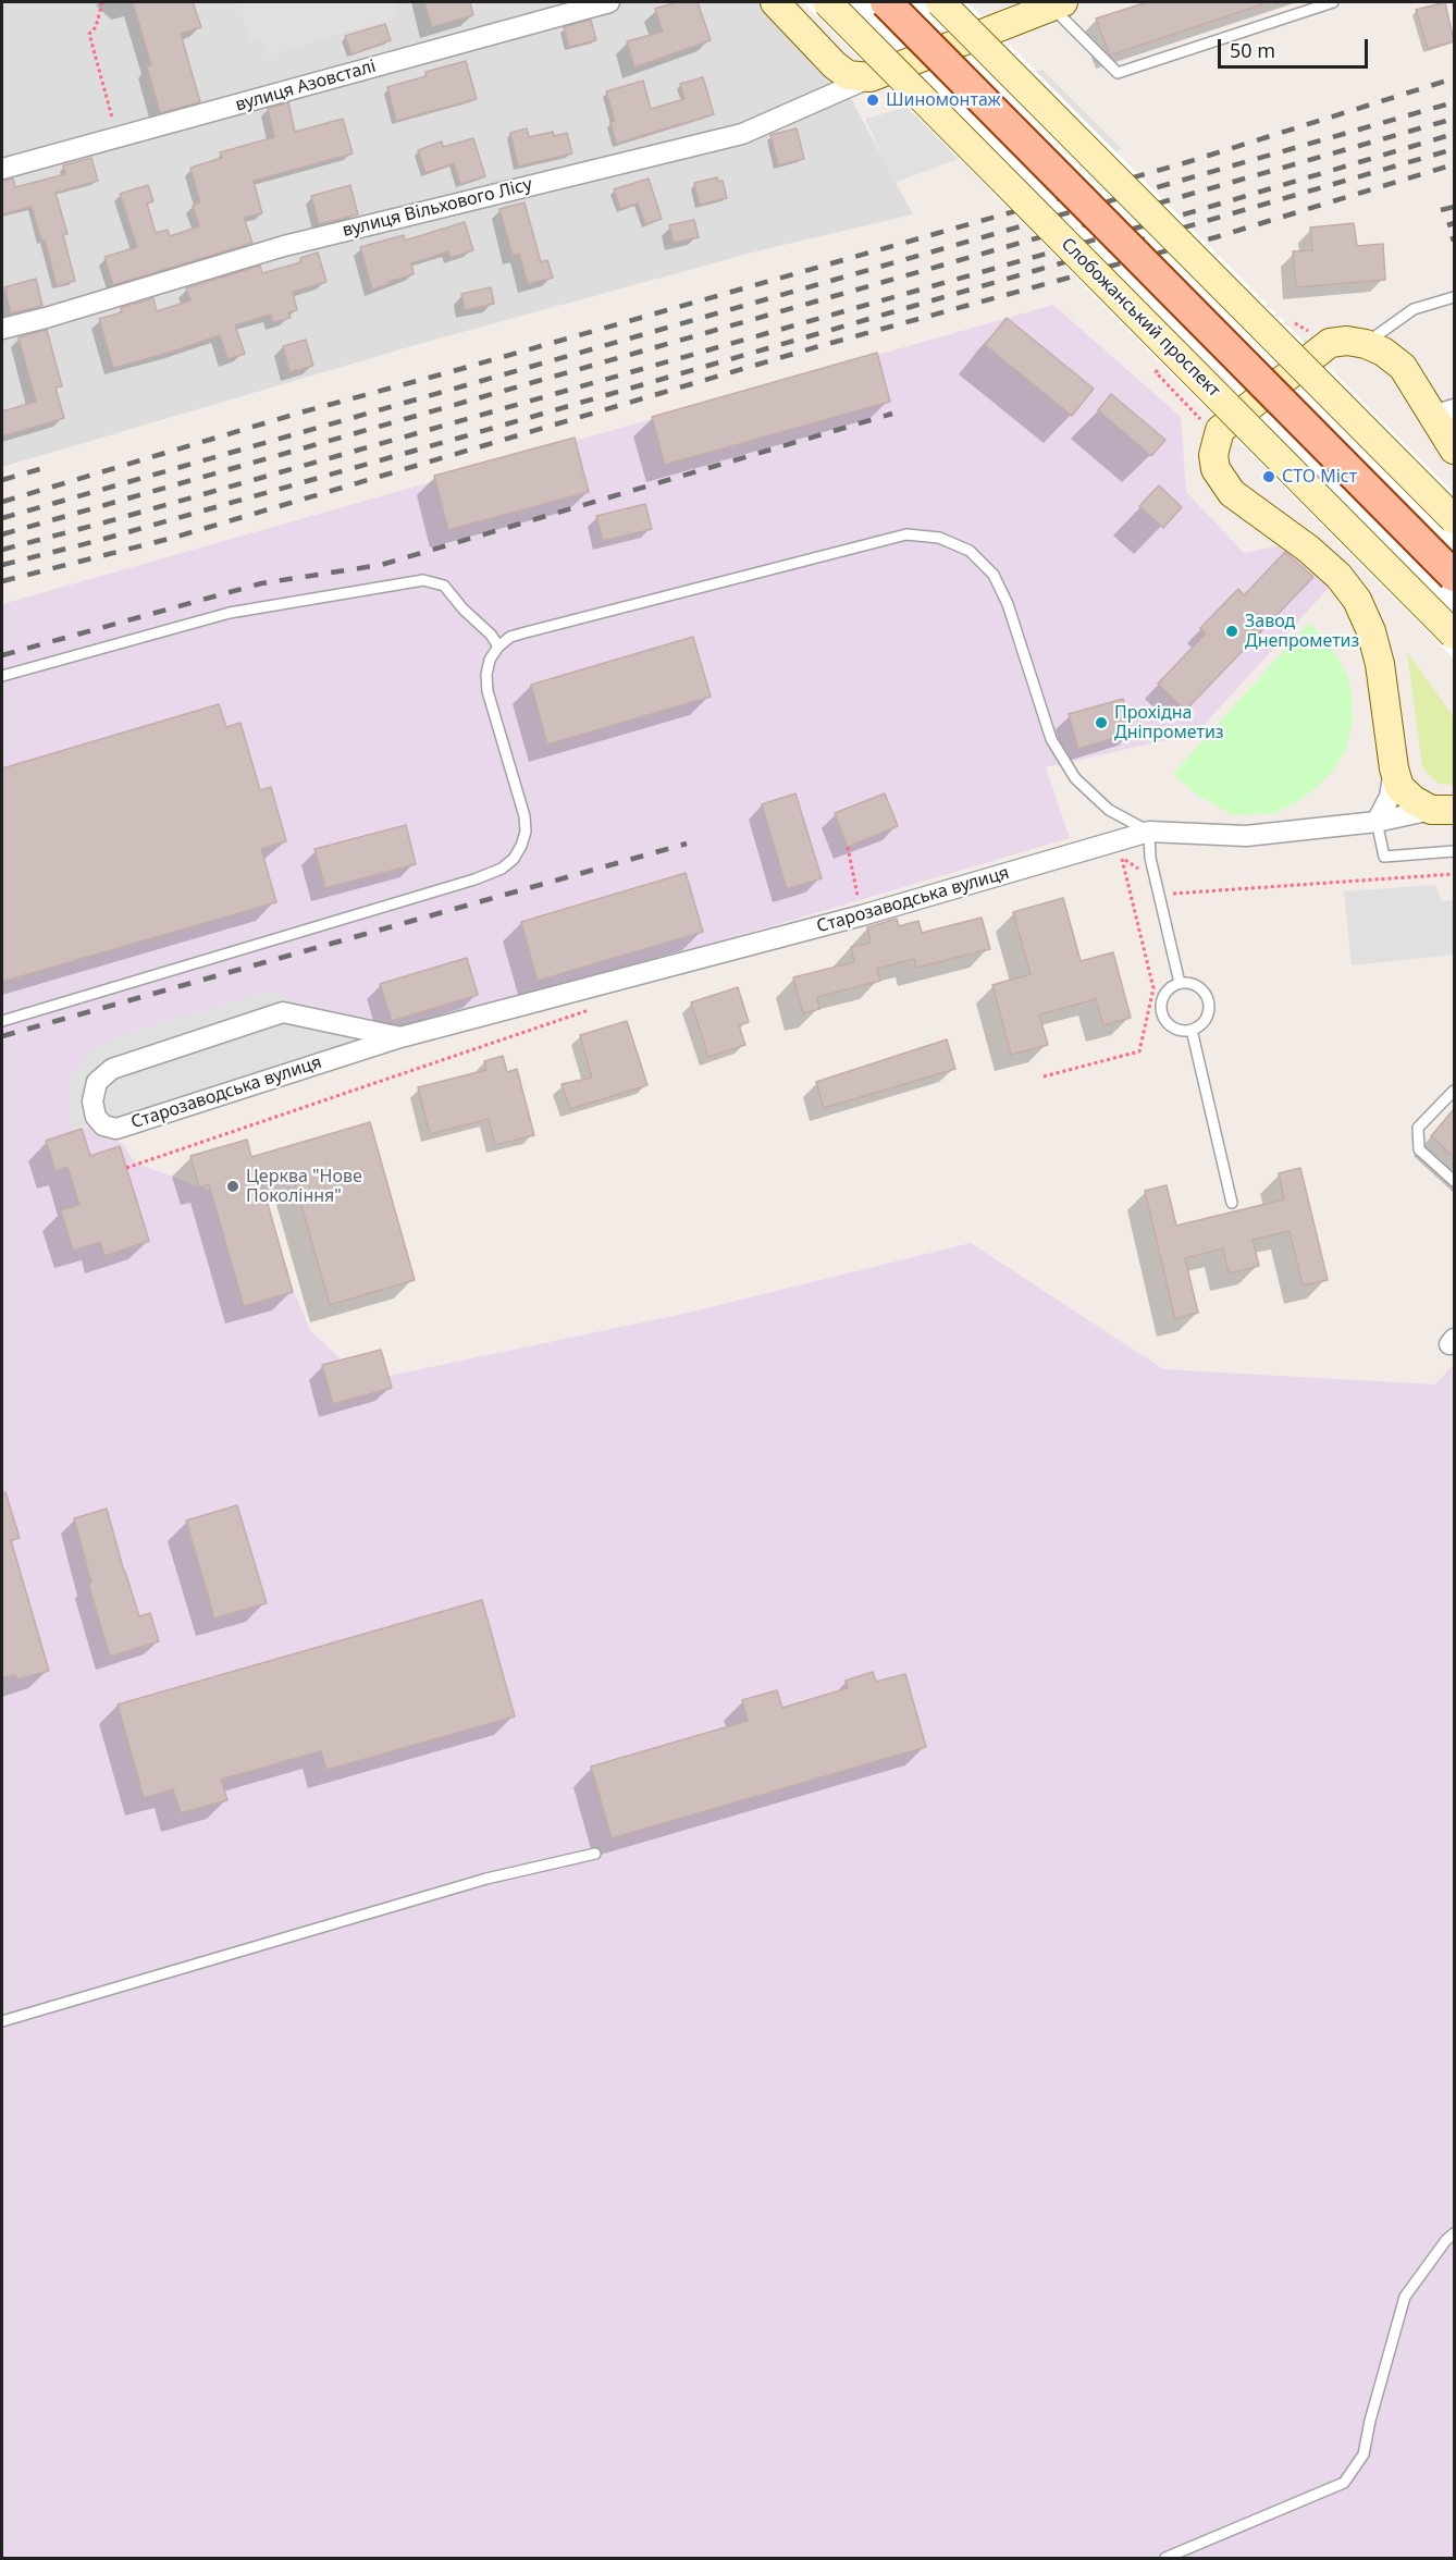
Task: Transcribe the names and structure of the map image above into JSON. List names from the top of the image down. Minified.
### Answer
{"streets":{"main road":["Слобожанський проспект"],"street":["вулиця Азовсталі","вулиця Вільхового Лісу","Старозаводська вулиця"]},"places":["Шиномонтаж","СТО Міст","Завод Днепрометиз","Прохідна Дніпрометиз","Церква \"Нове Покоління\""],"scale_bar":"50 m"}
